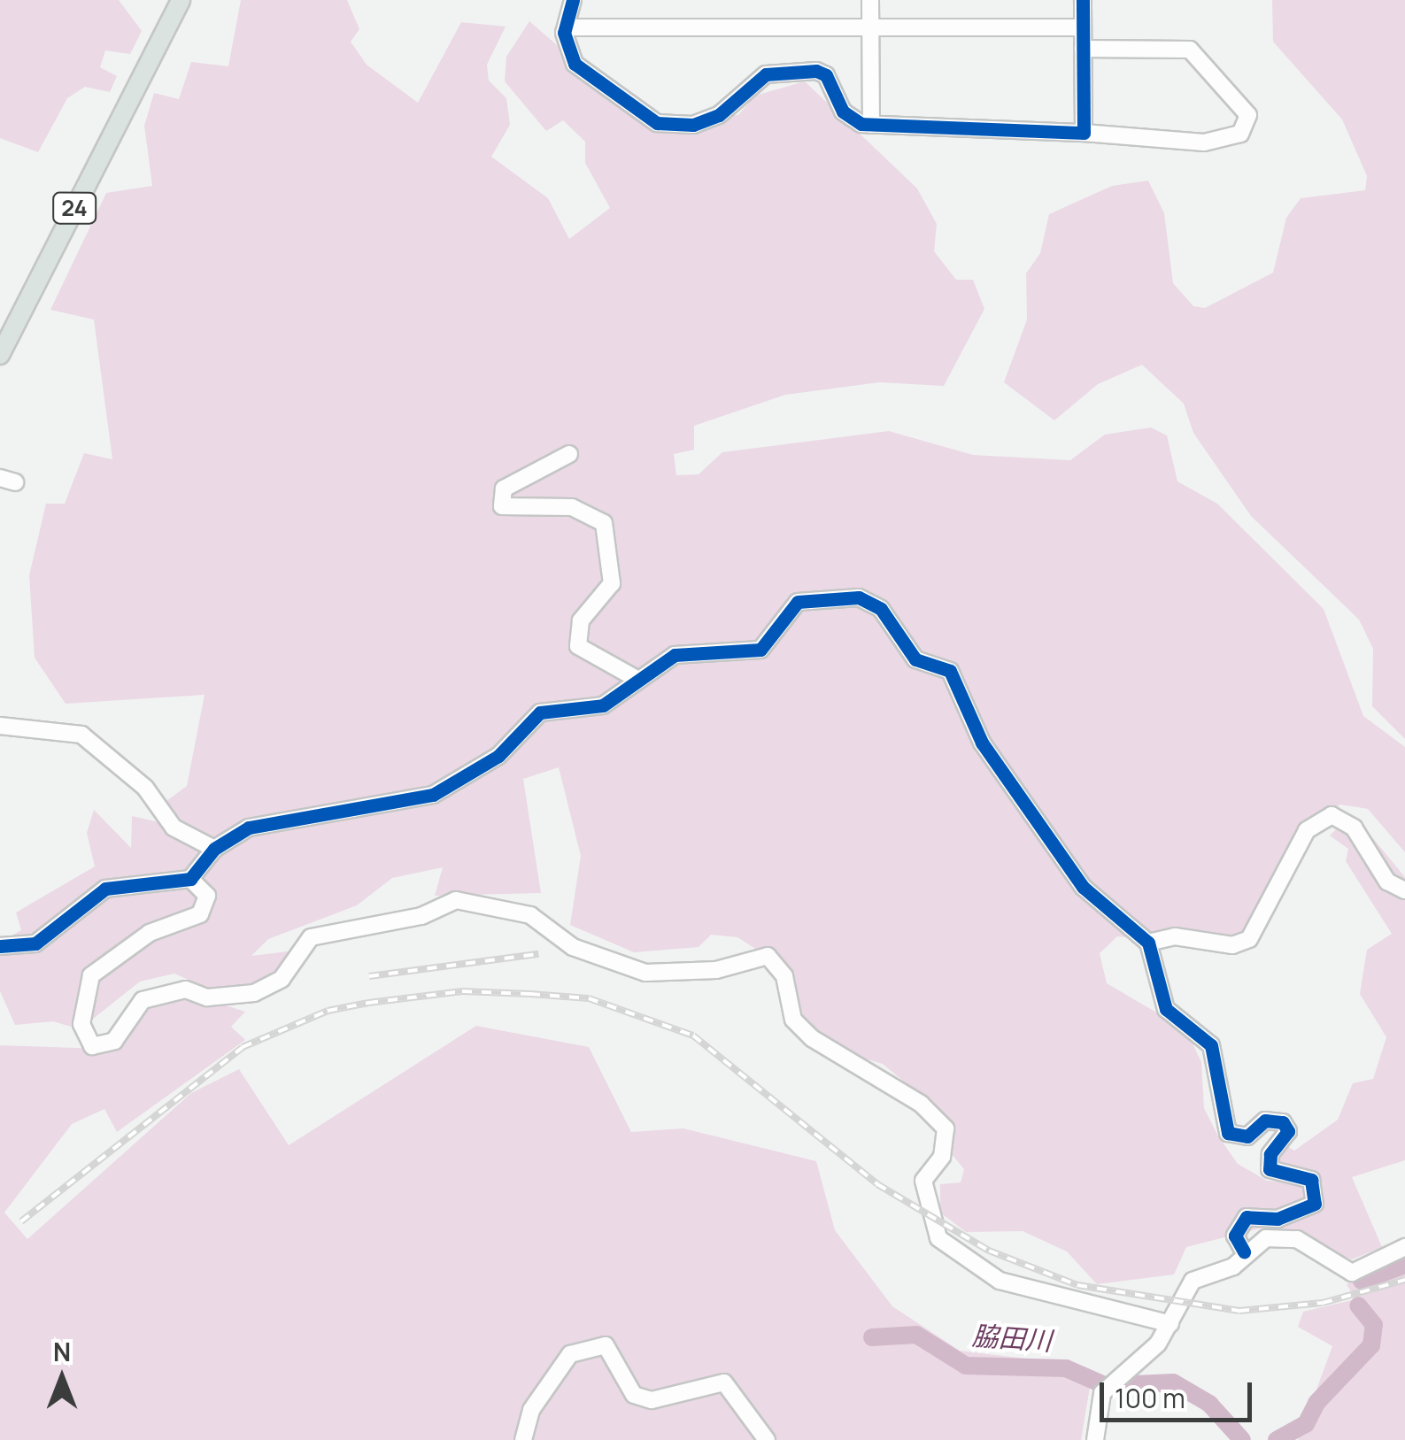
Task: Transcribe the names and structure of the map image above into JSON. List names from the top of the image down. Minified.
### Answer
{"streets":{"main road":["24"]},"water":["脇田川"],"scale_bar":"100 m","north":"top"}
